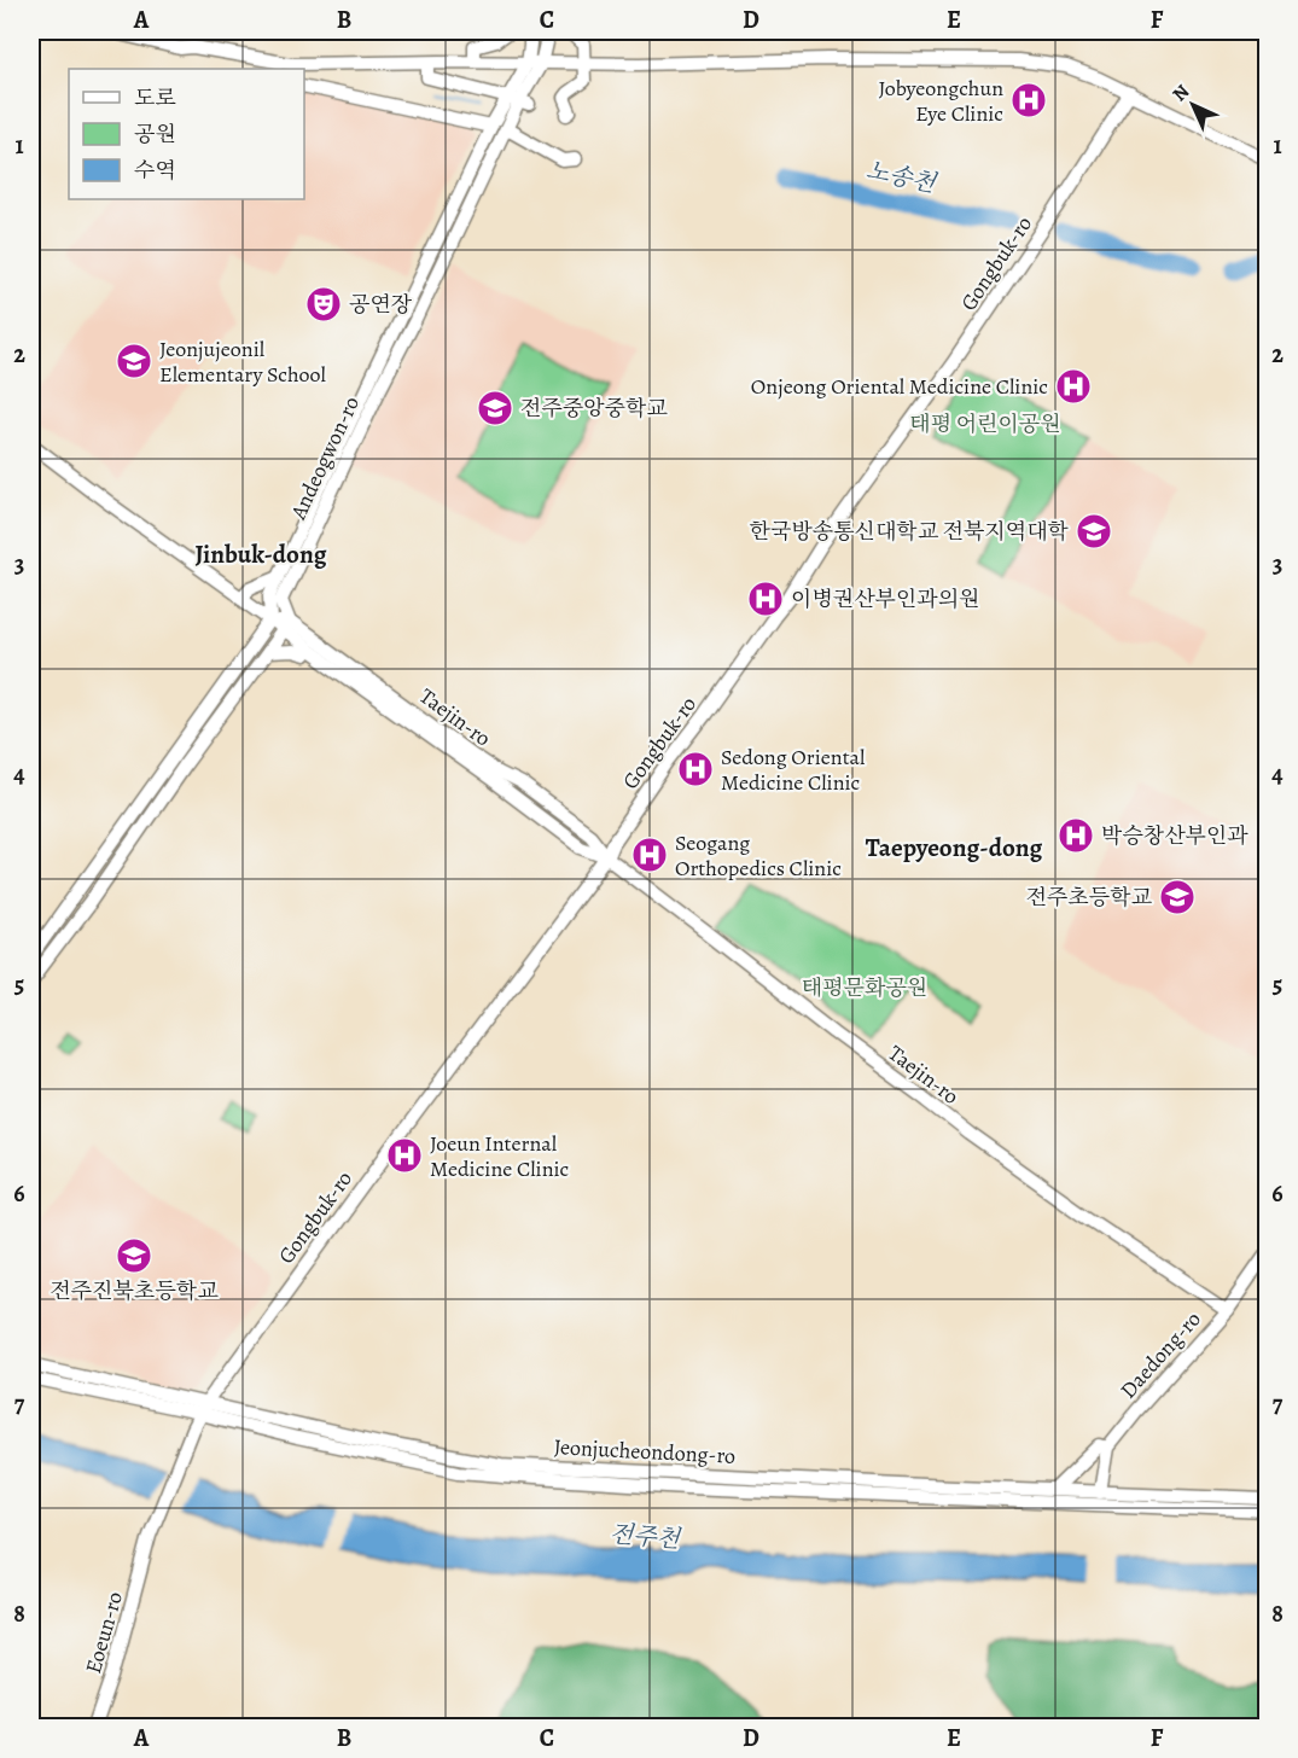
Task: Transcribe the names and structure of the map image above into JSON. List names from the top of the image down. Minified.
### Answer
{"streets":{"street":["Gongbuk-ro","Andeogwon-ro","Taejin-ro","Daedong-ro","Jeonjucheondong-ro","Eoeun-ro"]},"crossings":[["Gongbuk-ro","Taejin-ro"],["Gongbuk-ro","Jeonjucheondong-ro"],["Gongbuk-ro","Eoeun-ro"],["Andeogwon-ro","Taejin-ro"],["Taejin-ro","Daedong-ro"],["Daedong-ro","Jeonjucheondong-ro"]],"districts":["Jinbuk-dong","Taepyeong-dong"],"water":["노송천","전주천"],"parks":["태평 어린이공원","태평문화공원"],"places":{"hospital":["Jobyeongchun Eye Clinic","Onjeong Oriental Medicine Clinic","이병권산부인과의원","Sedong Oriental Medicine Clinic","박승창산부인과","Seogang Orthopedics Clinic","Joeun Internal Medicine Clinic"],"theatre":["공연장"],"school or university":["Jeonjujeonil Elementary School","전주중앙중학교","한국방송통신대학교 전북지역대학","전주초등학교","전주진북초등학교"]},"legend":["도로","공원","수역"],"north":"top left","grid":{"columns":["A","B","C","D","E","F"],"rows":["1","2","3","4","5","6","7","8"]}}
